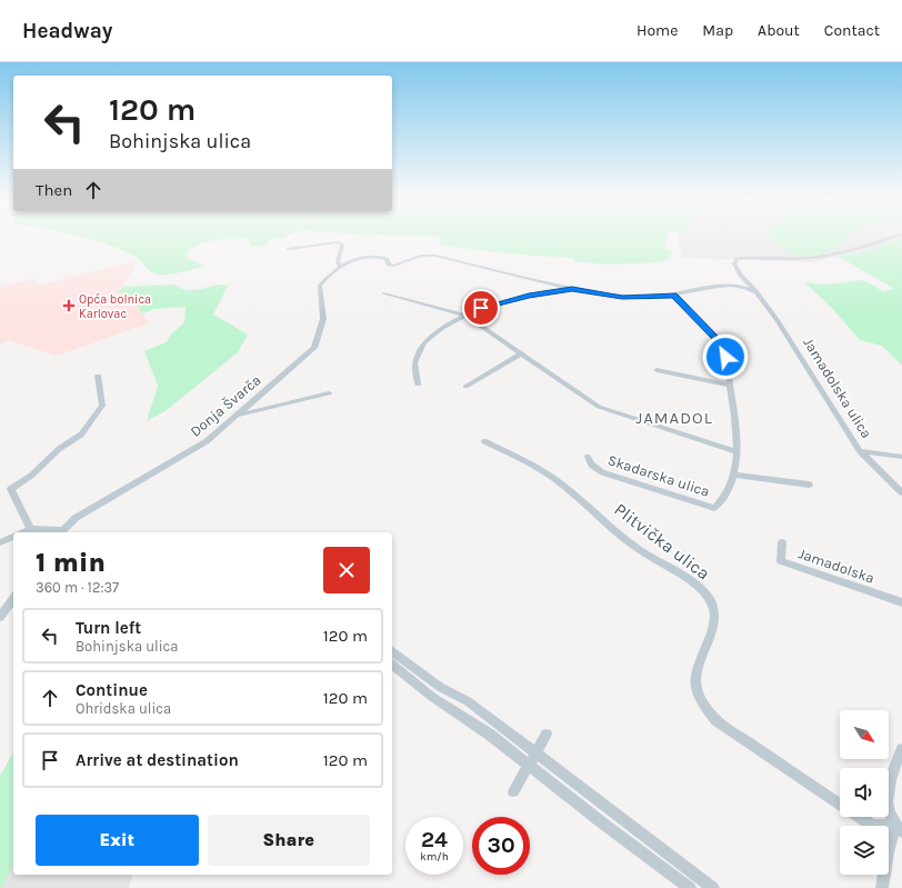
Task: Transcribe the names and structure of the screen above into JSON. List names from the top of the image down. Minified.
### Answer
{"streets":{"street":["Jamadolska ulica","Donja Švarča","Skadarska ulica","Plitvička ulica","Jamadolska"]},"districts":["JAMADOL"],"places":{"health":["Opća bolnica Karlovac"]},"north":"bottom right","page":{"header":"Headway","nav":["Home","Map","About","Contact"],"turn":["120 m","Bohinjska ulica"],"then":"Then","heading":["1 min","360 m · 12:37"],"list":[{"name":"Turn left","note":"Bohinjska ulica","value":"120 m"},{"name":"Continue","note":"Ohridska ulica","value":"120 m"},{"name":"Arrive at destination","value":"120 m"}],"buttons":["Exit","Share"],"speed":"24 km/h","limit":"30"}}
